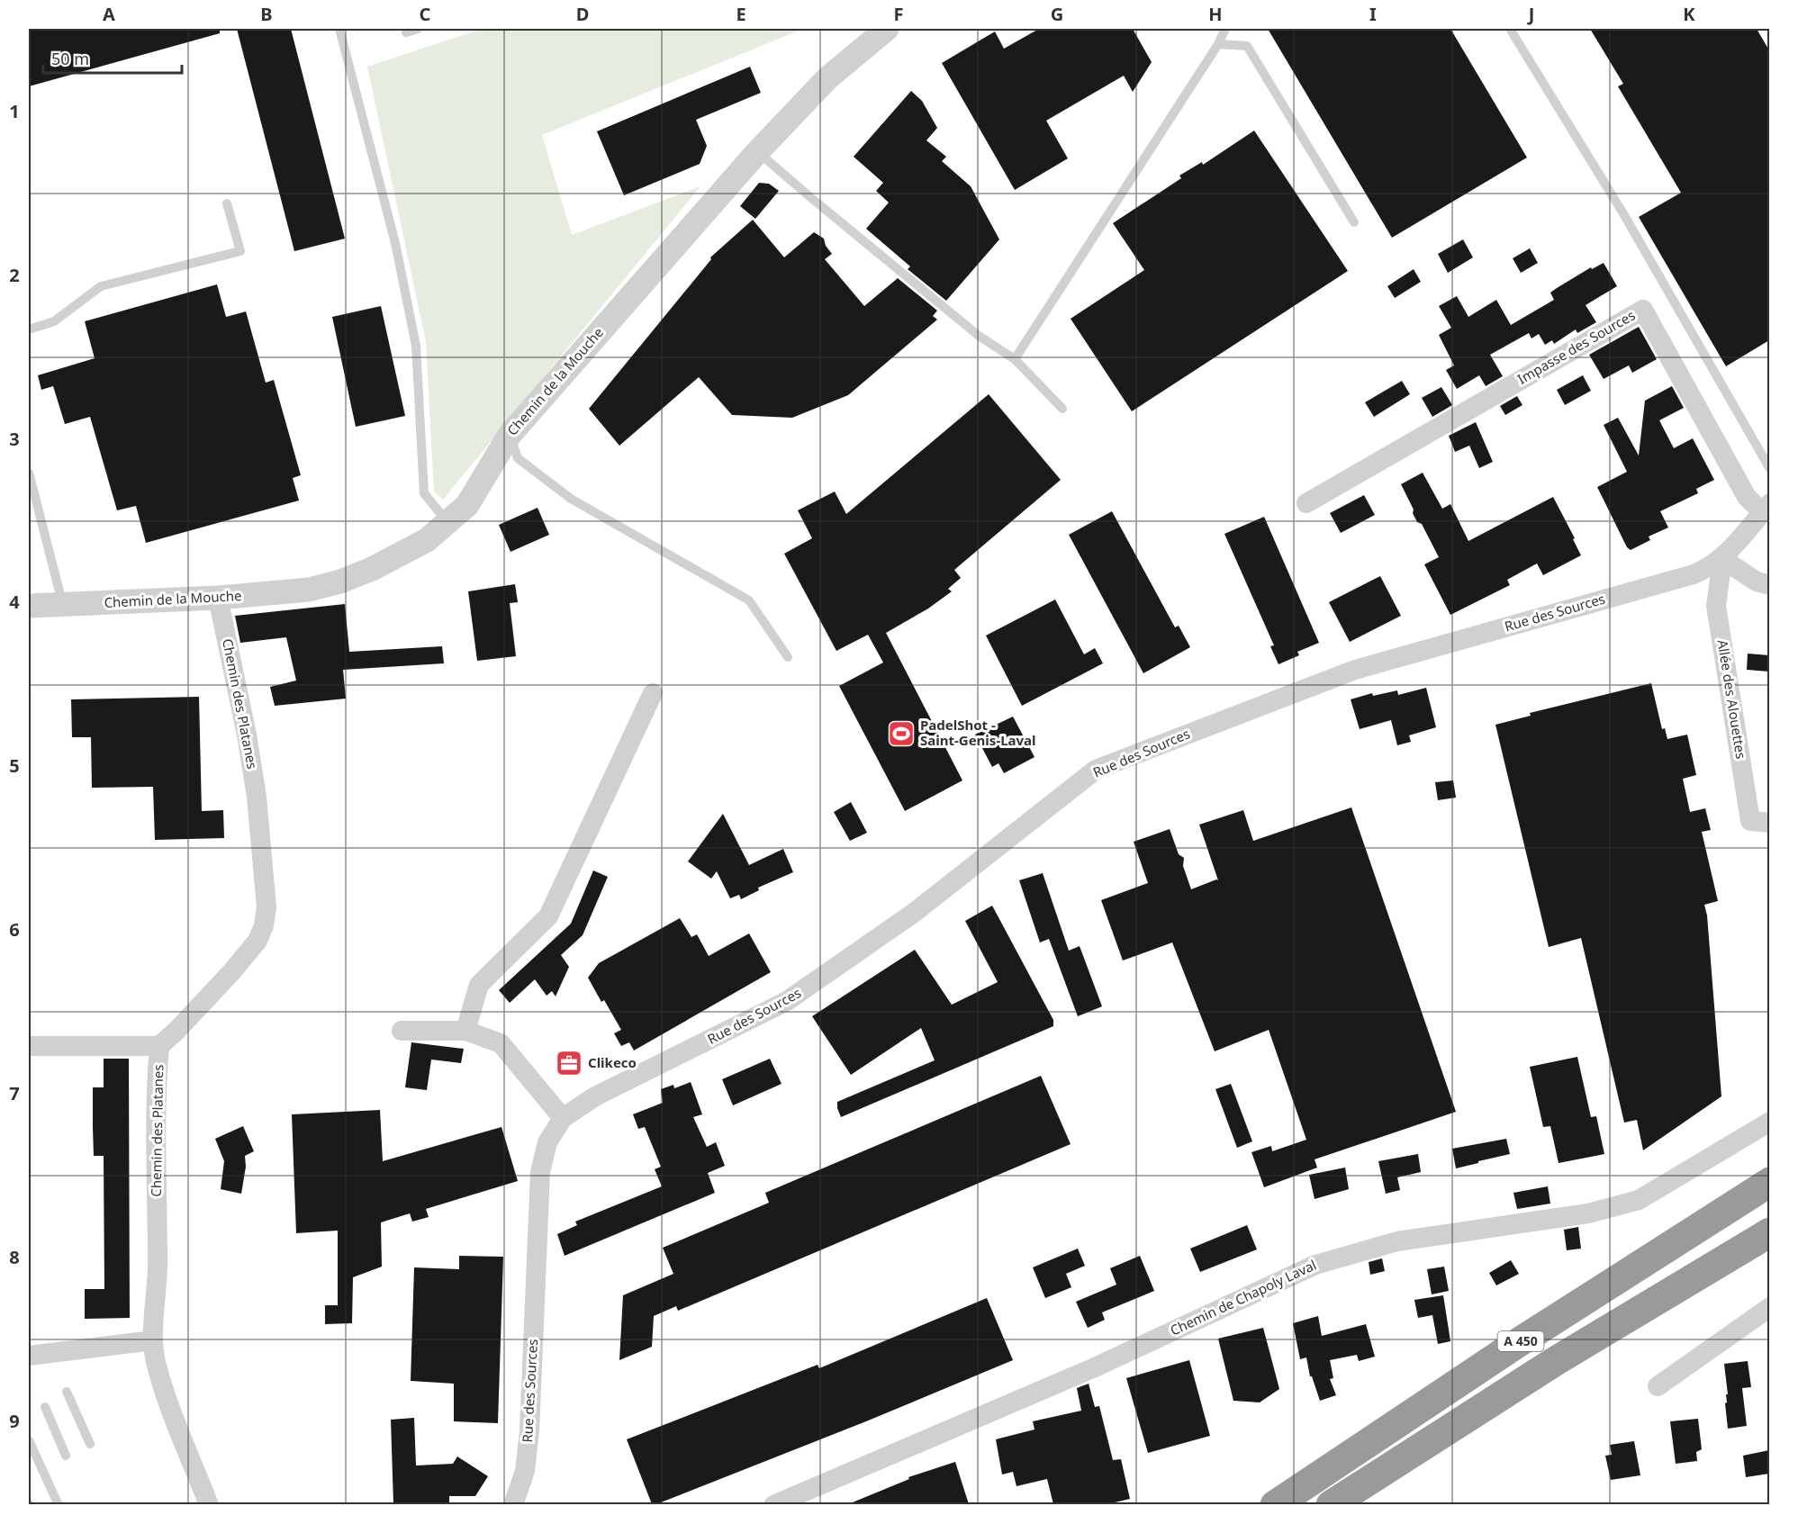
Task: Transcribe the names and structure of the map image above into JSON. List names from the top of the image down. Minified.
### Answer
{"streets":{"highway":["A 450"],"street":["Impasse des Sources","Chemin de la Mouche","Rue des Sources","Allée des Alouettes","Chemin des Platanes","Chemin de Chapoly Laval"]},"crossings":[["Impasse des Sources","Rue des Sources"],["Chemin de la Mouche","Chemin des Platanes"],["Rue des Sources","Allée des Alouettes"]],"places":{"sports":["PadelShot - Saint-Genis-Laval"],"office":["Clikeco"]},"scale_bar":"50 m","grid":{"columns":["A","B","C","D","E","F","G","H","I","J","K"],"rows":["1","2","3","4","5","6","7","8","9"]}}
